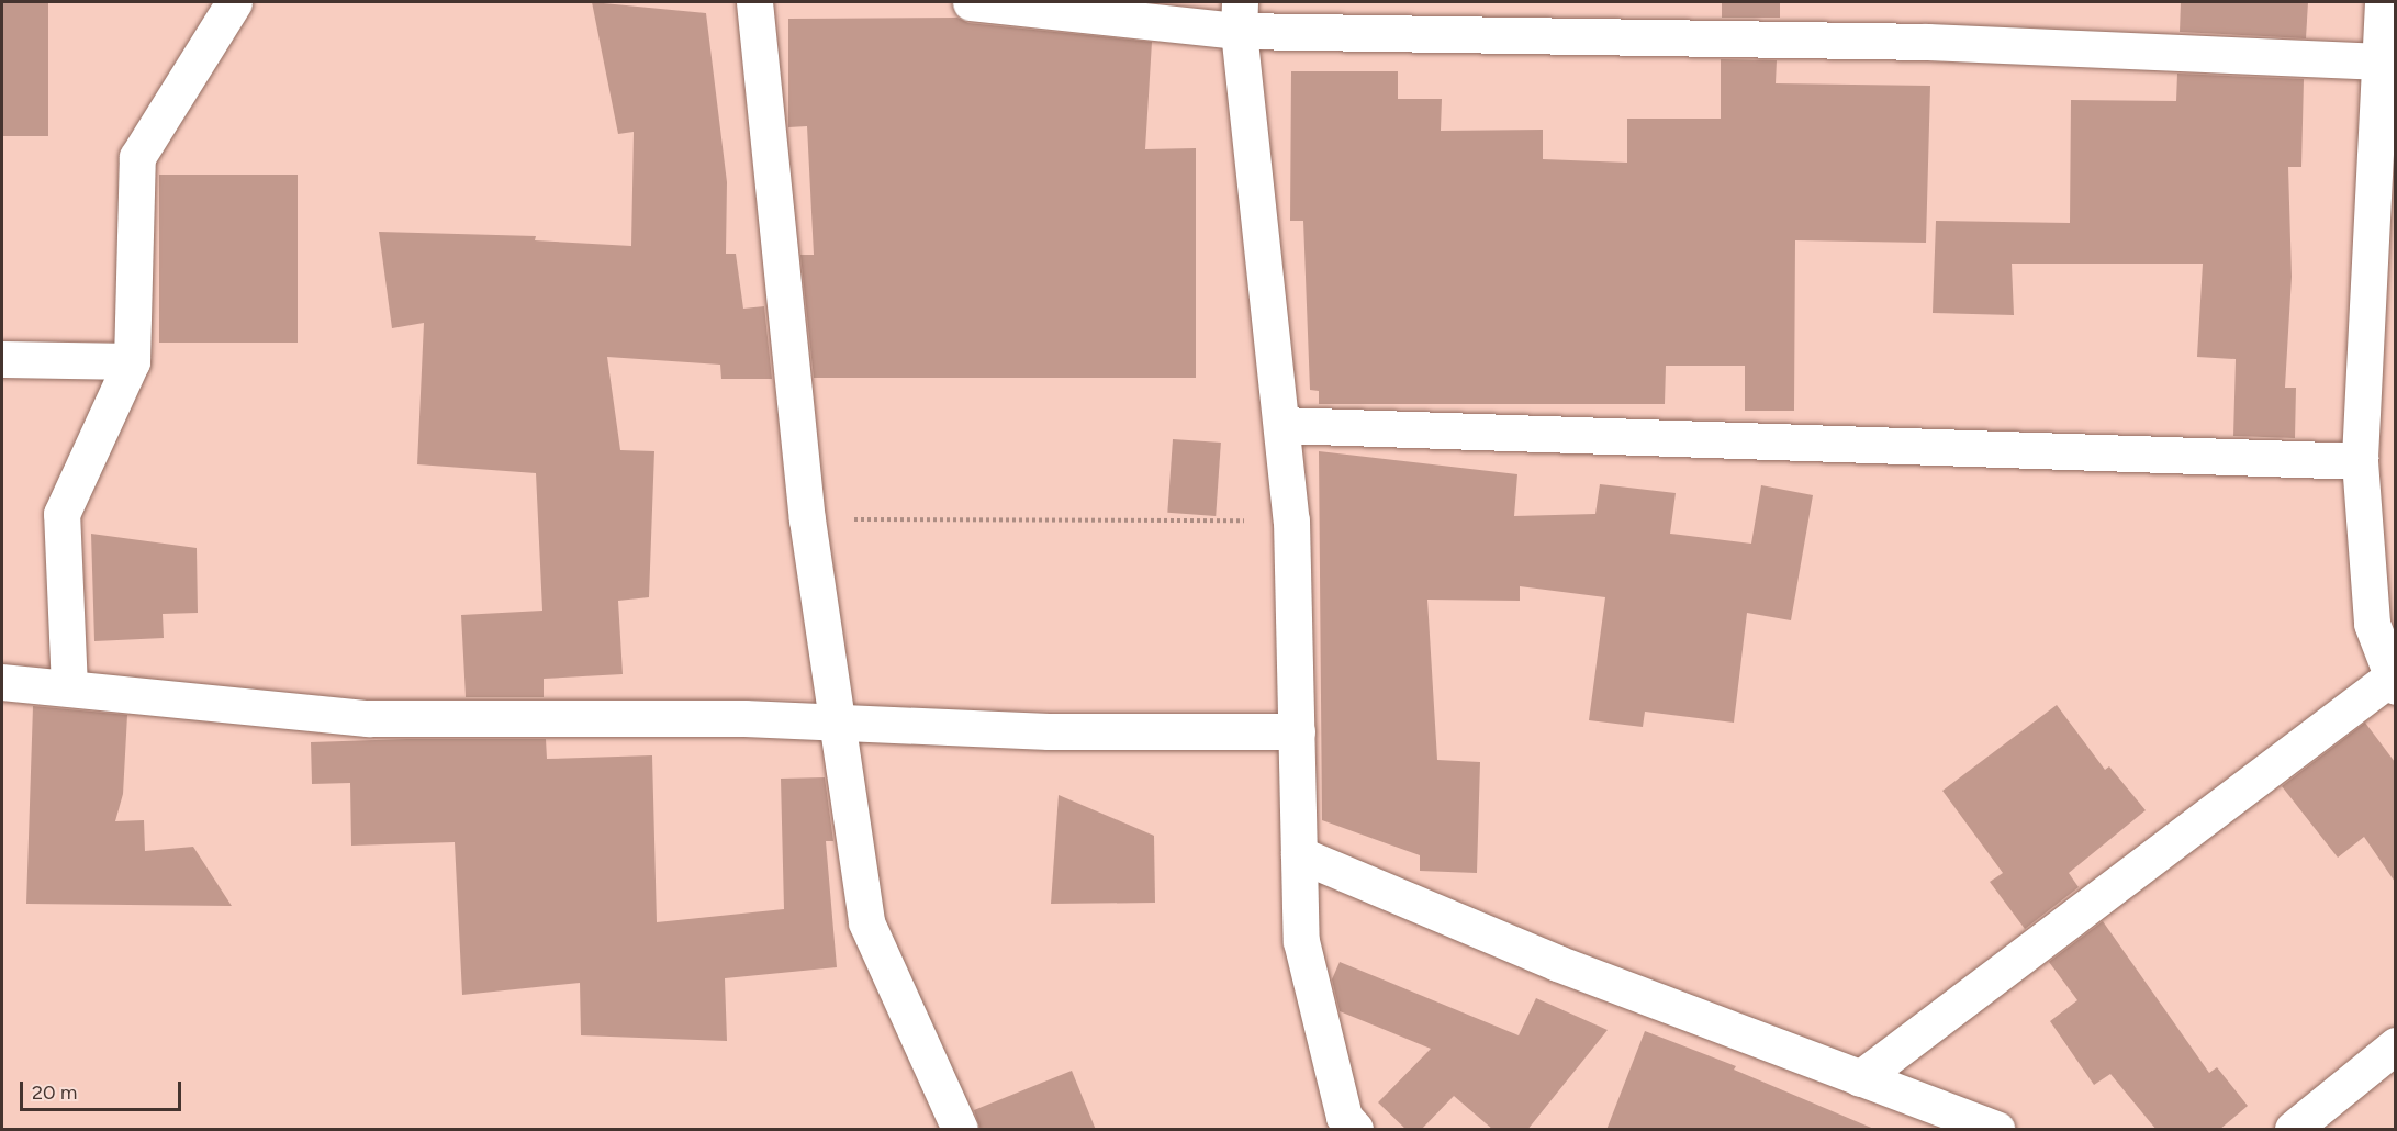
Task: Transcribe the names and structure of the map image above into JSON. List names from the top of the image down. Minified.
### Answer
{"scale_bar":"20 m"}
